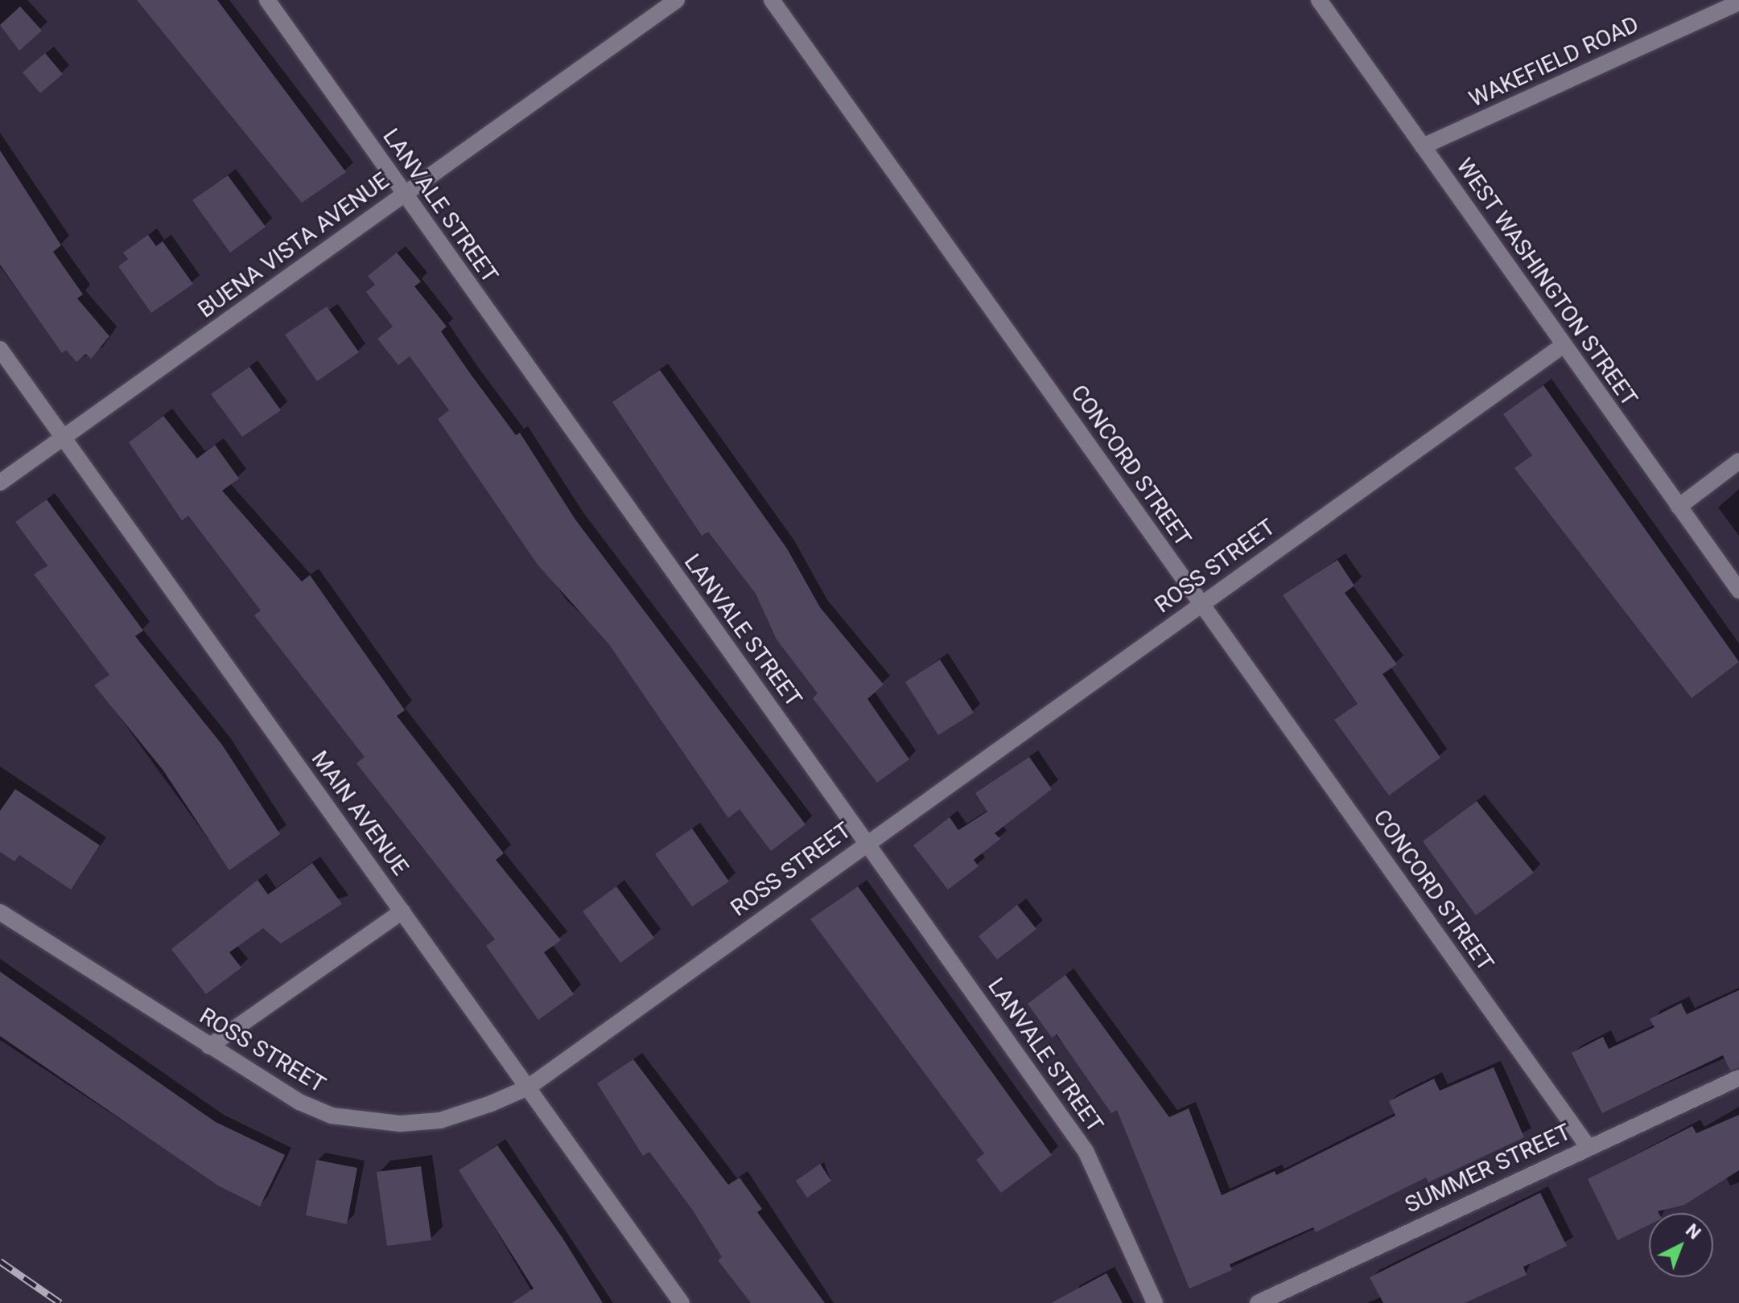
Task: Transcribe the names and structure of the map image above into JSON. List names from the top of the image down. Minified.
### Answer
{"streets":{"street":["WAKEFIELD ROAD","LANVALE STREET","BUENA VISTA AVENUE","WEST WASHINGTON STREET","CONCORD STREET","ROSS STREET","MAIN AVENUE","SUMMER STREET"]},"crossings":[["WAKEFIELD ROAD","WEST WASHINGTON STREET"],["LANVALE STREET","BUENA VISTA AVENUE"],["LANVALE STREET","ROSS STREET"],["BUENA VISTA AVENUE","MAIN AVENUE"],["WEST WASHINGTON STREET","ROSS STREET"],["CONCORD STREET","ROSS STREET"],["CONCORD STREET","SUMMER STREET"],["ROSS STREET","MAIN AVENUE"]],"north":"top right"}
